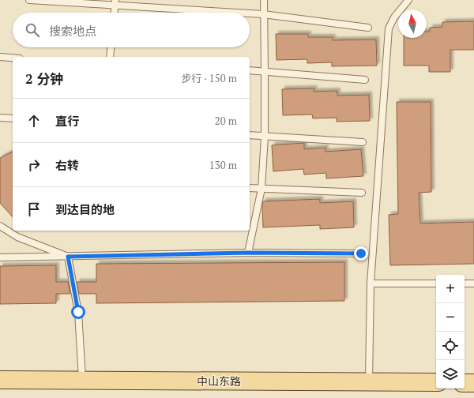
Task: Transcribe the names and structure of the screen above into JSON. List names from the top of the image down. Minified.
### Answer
{"streets":{"main road":["中山东路"]},"north":"top","page":{"search":"搜索地点","heading":["2 分钟","步行 · 150 m"],"list":[["直行","20 m"],["右转","130 m"],"到达目的地"],"map_buttons":["+","−"]}}
